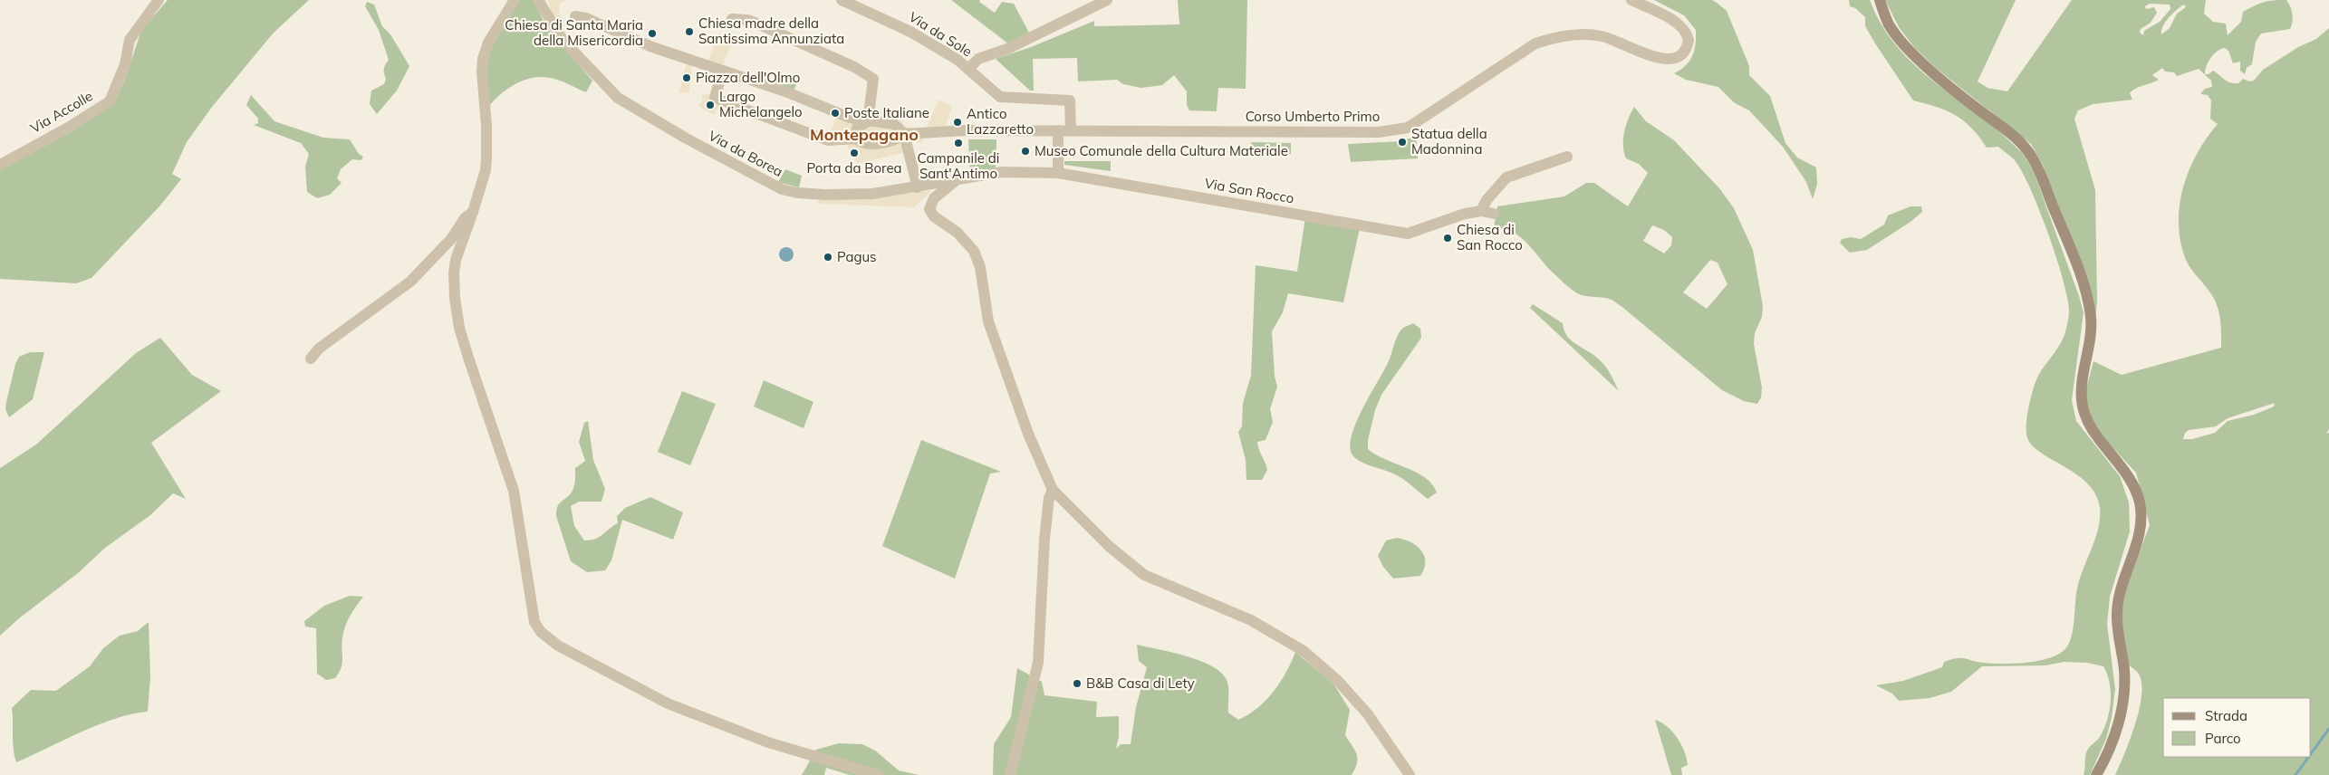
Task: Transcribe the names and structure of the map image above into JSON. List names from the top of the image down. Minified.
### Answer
{"streets":{"street":["Via da Sole","Via Accolle","Corso Umberto Primo","Via da Borea","Via San Rocco"]},"crossings":[["Via da Sole","Corso Umberto Primo"],["Via da Borea","Via San Rocco"]],"districts":["Montepagano"],"places":["Chiesa madre della Santissima Annunziata","Chiesa di Santa Maria della Misericordia","Piazza dell'Olmo","Largo Michelangelo","Poste Italiane","Antico Lazzaretto","Statua della Madonnina","Campanile di Sant'Antimo","Museo Comunale della Cultura Materiale","Porta da Borea","Chiesa di San Rocco","Pagus","B&B Casa di Lety"],"legend":["Strada","Parco"]}
